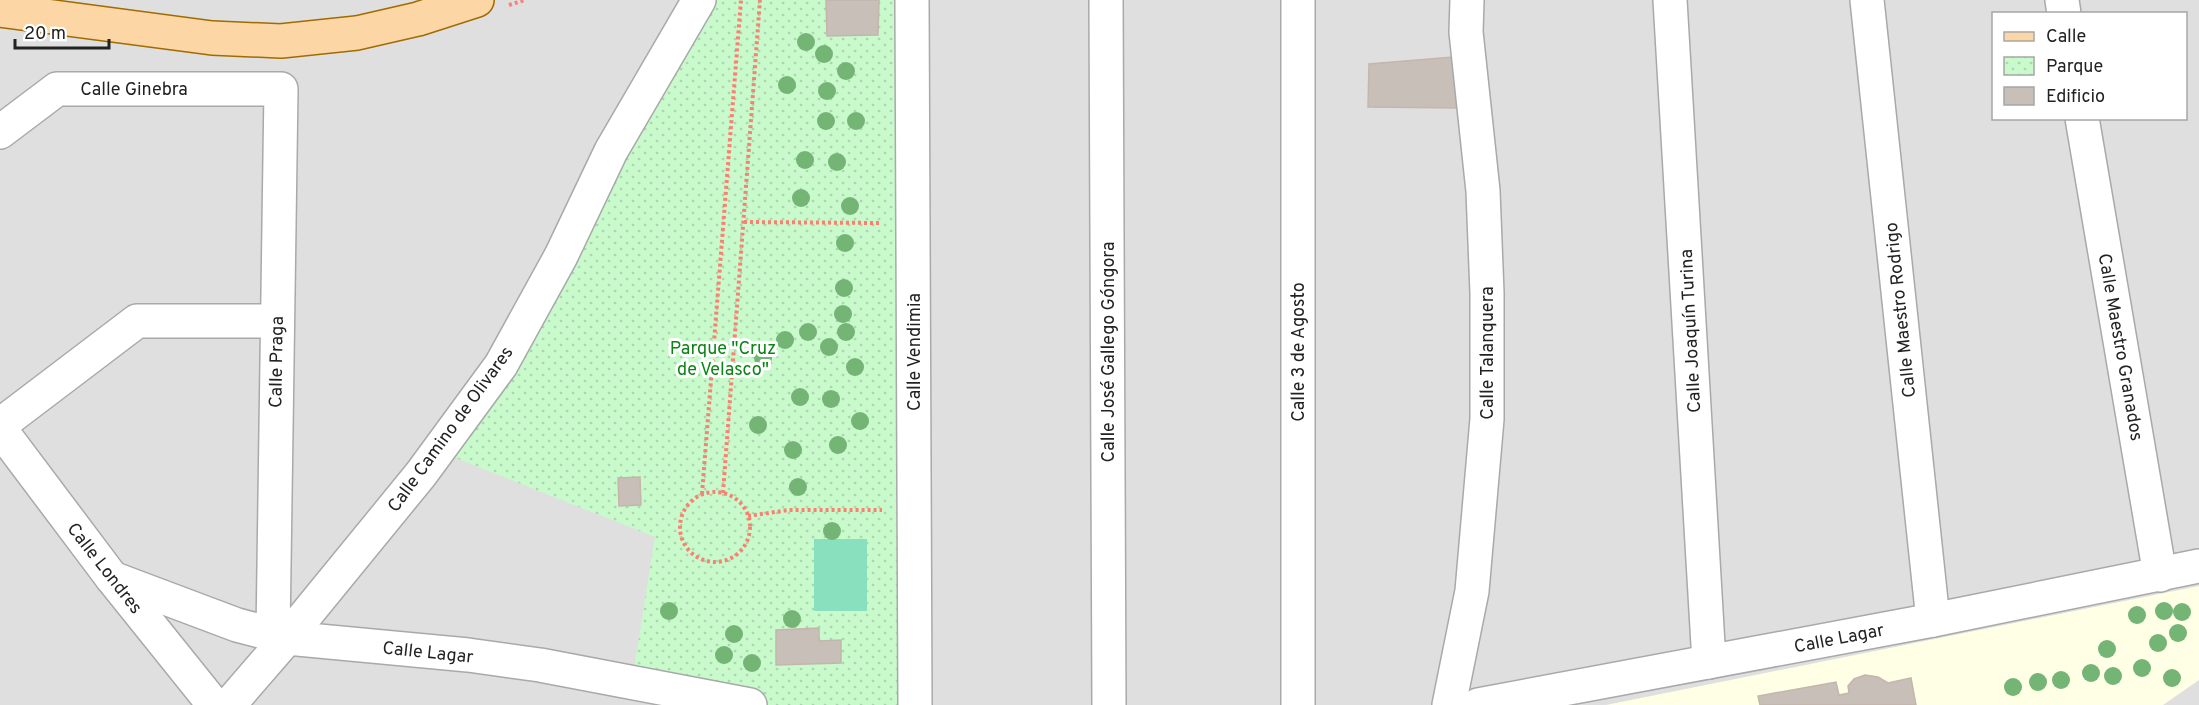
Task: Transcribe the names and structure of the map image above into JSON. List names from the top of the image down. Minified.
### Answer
{"streets":{"street":["Calle Ginebra","Calle Maestro Rodrigo","Calle Joaquín Turina","Calle Maestro Granados","Calle Vendimia","Calle José Gallego Góngora","Calle 3 de Agosto","Calle Talanquera","Calle Praga","Calle Camino de Olivares","Calle Londres","Calle Lagar"]},"crossings":[["Calle Ginebra","Calle Praga"],["Calle Maestro Rodrigo","Calle Lagar"],["Calle Joaquín Turina","Calle Lagar"],["Calle Maestro Granados","Calle Lagar"],["Calle Praga","Calle Camino de Olivares"],["Calle Praga","Calle Lagar"],["Calle Camino de Olivares","Calle Lagar"],["Calle Londres","Calle Lagar"]],"parks":["Parque \"Cruz de Velasco\""],"legend":["Calle","Parque","Edificio"],"scale_bar":"20 m"}
